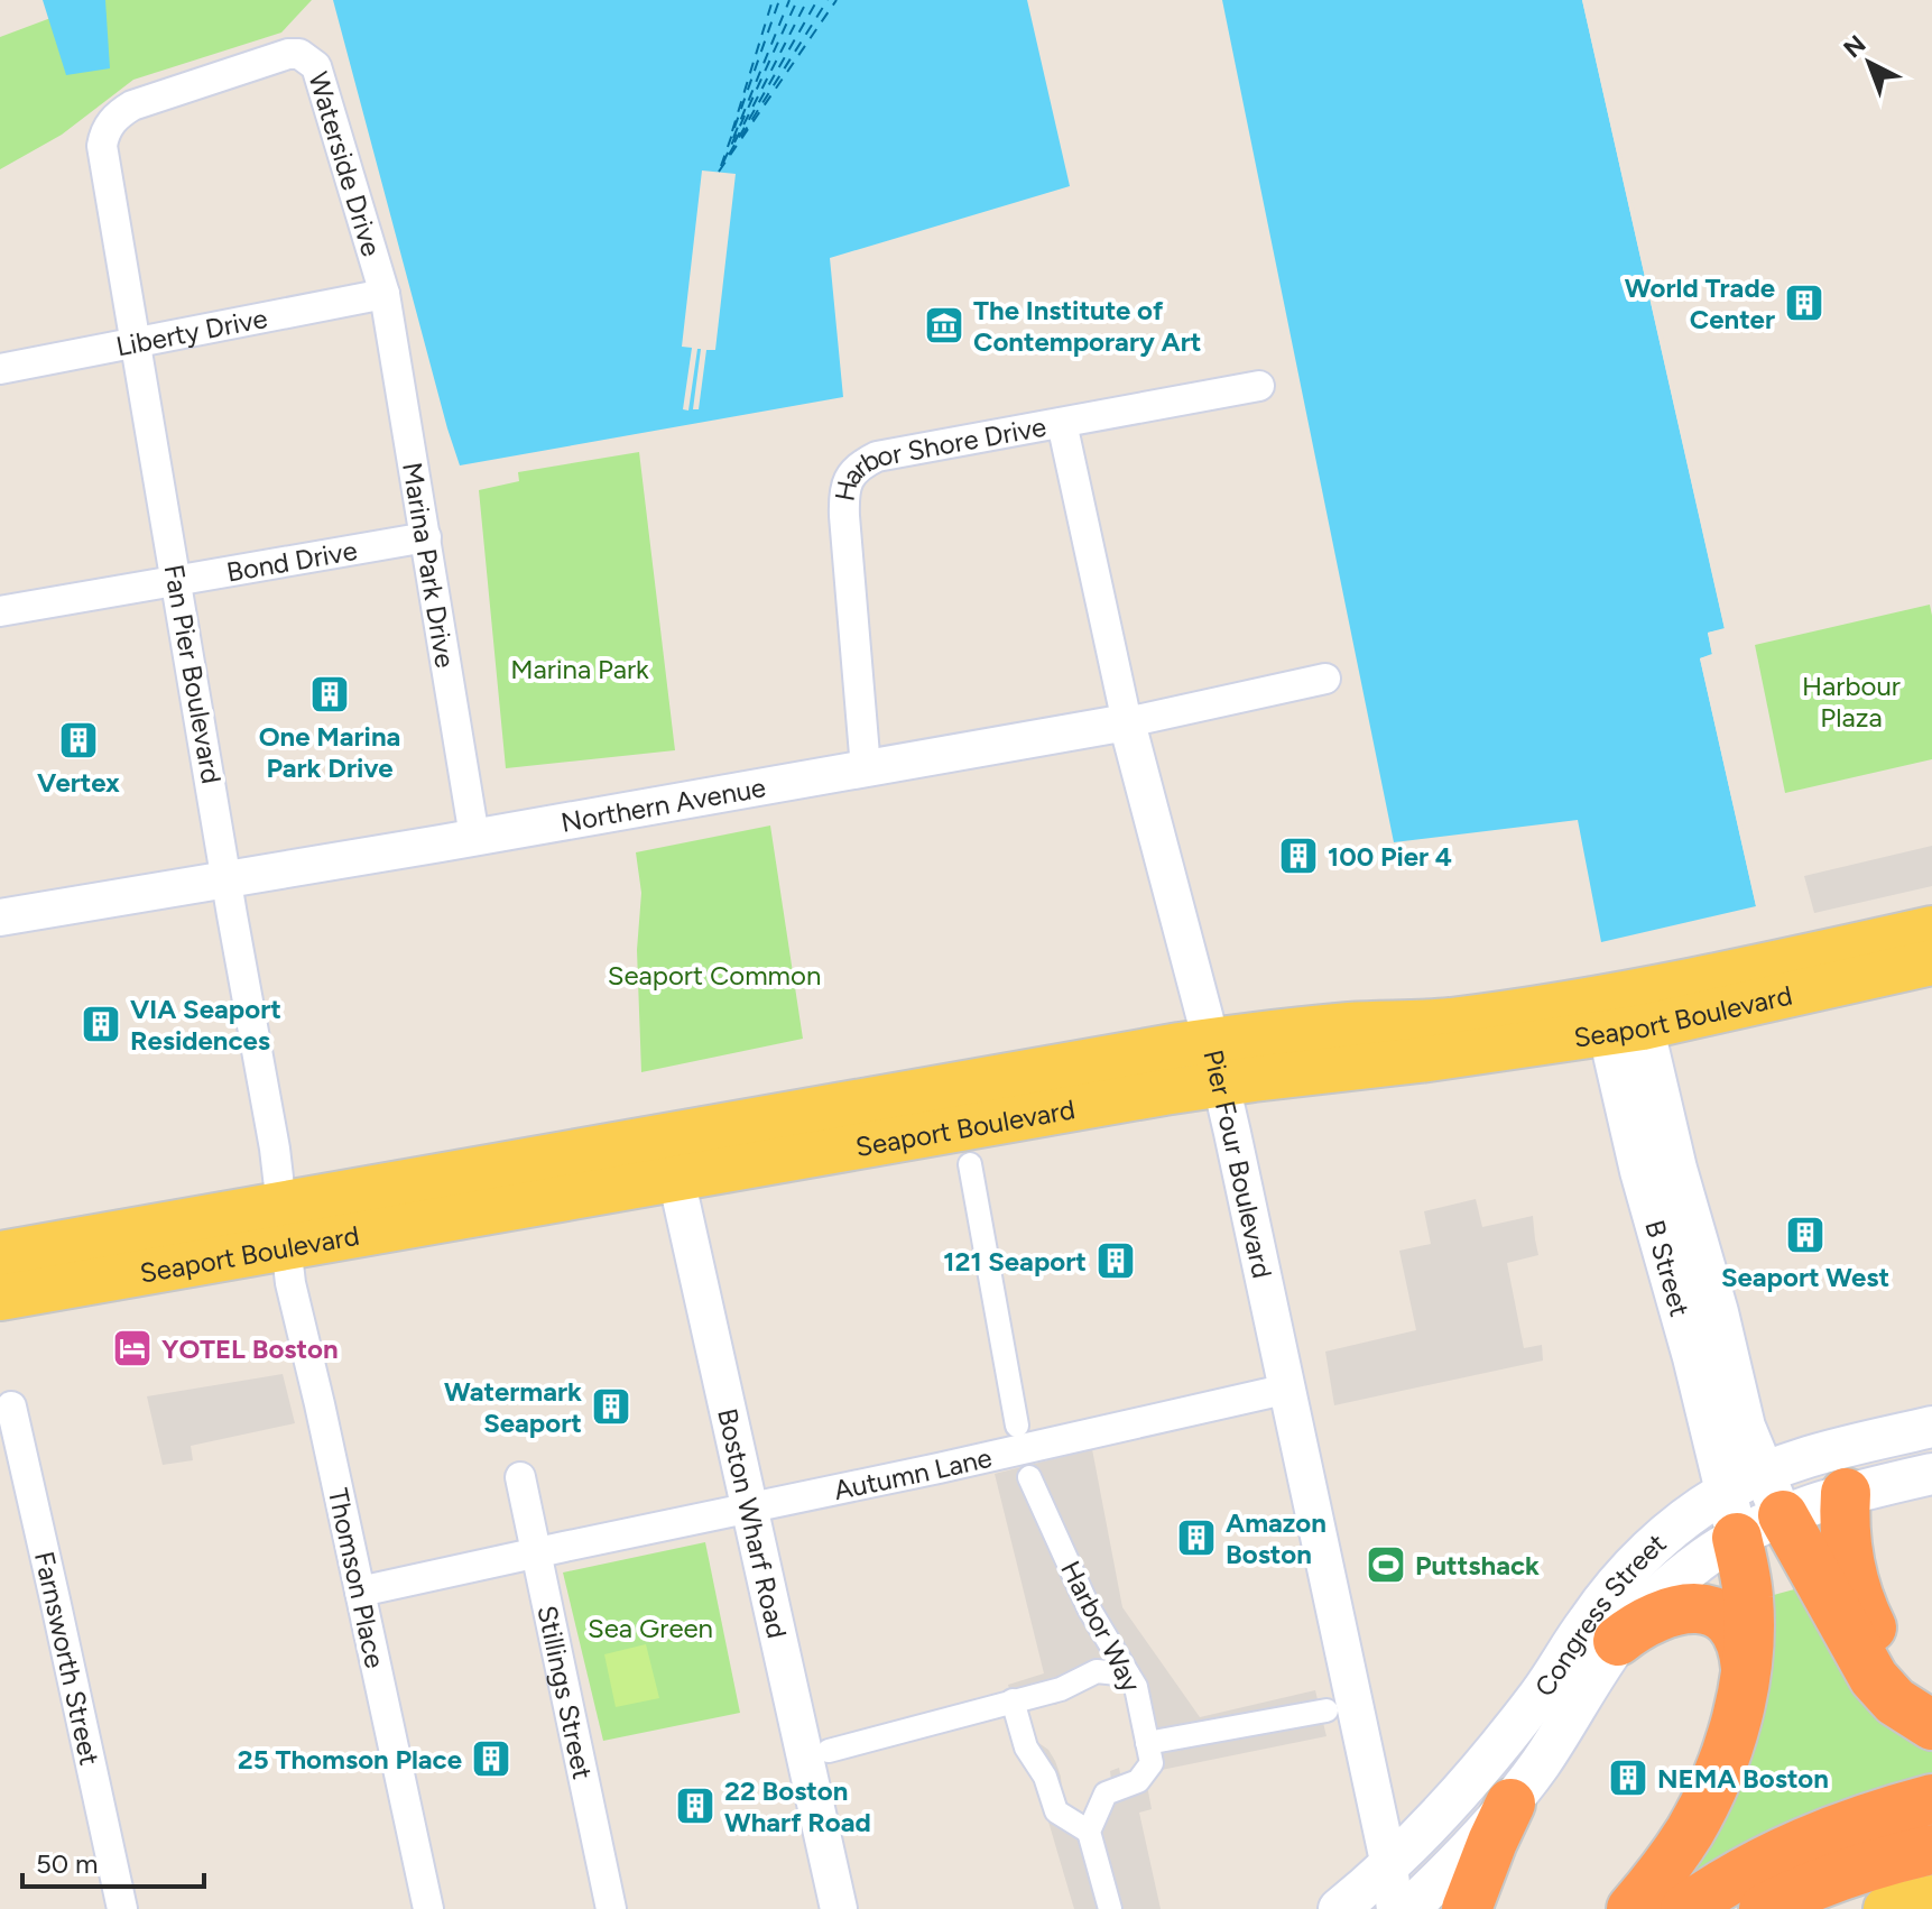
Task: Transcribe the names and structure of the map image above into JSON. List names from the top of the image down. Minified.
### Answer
{"streets":{"main road":["Seaport Boulevard","B Street","Congress Street"],"street":["Waterside Drive","Liberty Drive","Harbor Shore Drive","Bond Drive","Marina Park Drive","Fan Pier Boulevard","Northern Avenue","Pier Four Boulevard","Autumn Lane","Boston Wharf Road","Thomson Place","Harbor Way","Farnsworth Street","Stillings Street"]},"crossings":[["Waterside Drive","Liberty Drive"],["Waterside Drive","Marina Park Drive"],["Waterside Drive","Fan Pier Boulevard"],["Liberty Drive","Marina Park Drive"],["Liberty Drive","Fan Pier Boulevard"],["Harbor Shore Drive","Northern Avenue"],["Harbor Shore Drive","Pier Four Boulevard"],["Bond Drive","Marina Park Drive"],["Bond Drive","Fan Pier Boulevard"],["Marina Park Drive","Northern Avenue"],["Fan Pier Boulevard","Northern Avenue"],["Fan Pier Boulevard","Seaport Boulevard"],["Fan Pier Boulevard","Thomson Place"],["Northern Avenue","Pier Four Boulevard"],["Seaport Boulevard","Pier Four Boulevard"],["Seaport Boulevard","B Street"],["Seaport Boulevard","Boston Wharf Road"],["Seaport Boulevard","Thomson Place"],["Pier Four Boulevard","Autumn Lane"],["Pier Four Boulevard","Congress Street"],["B Street","Congress Street"],["Autumn Lane","Boston Wharf Road"],["Autumn Lane","Thomson Place"],["Autumn Lane","Stillings Street"]],"parks":["Marina Park","Harbour Plaza","Seaport Common","Sea Green"],"places":{"building":["World Trade Center","One Marina Park Drive","Vertex","100 Pier 4","VIA Seaport Residences","Seaport West","121 Seaport","Watermark Seaport","Amazon Boston","25 Thomson Place","NEMA Boston","22 Boston Wharf Road"],"museum":["The Institute of Contemporary Art"],"hotel":["YOTEL Boston"],"sports":["Puttshack"]},"scale_bar":"50 m","north":"top left"}
